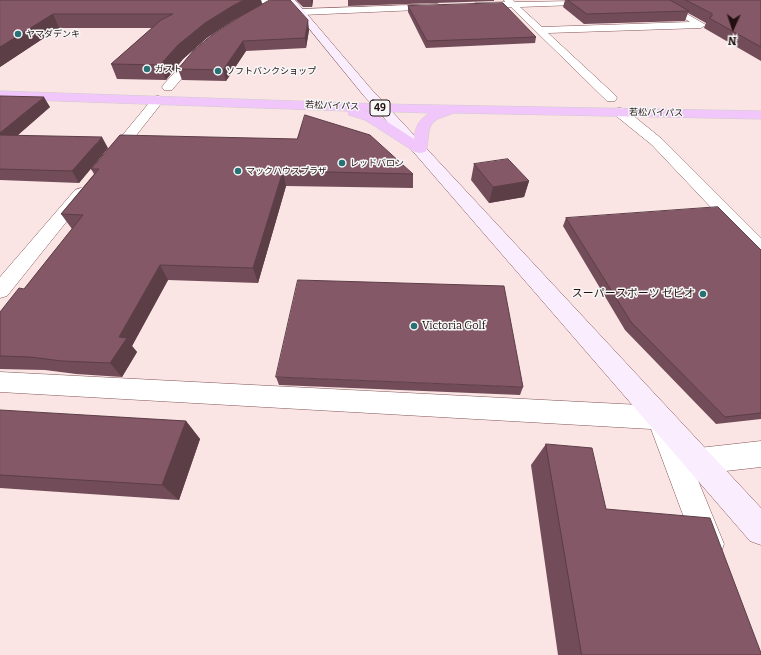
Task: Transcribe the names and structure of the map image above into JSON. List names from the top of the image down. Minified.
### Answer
{"streets":{"highway":["若松バイパス","49"]},"places":["ヤマダデンキ","ガスト","ソフトバンクショップ","レッドバロン","マックハウスプラザ","スーパースポーツ ゼビオ","Victoria Golf"],"north":"bottom"}
